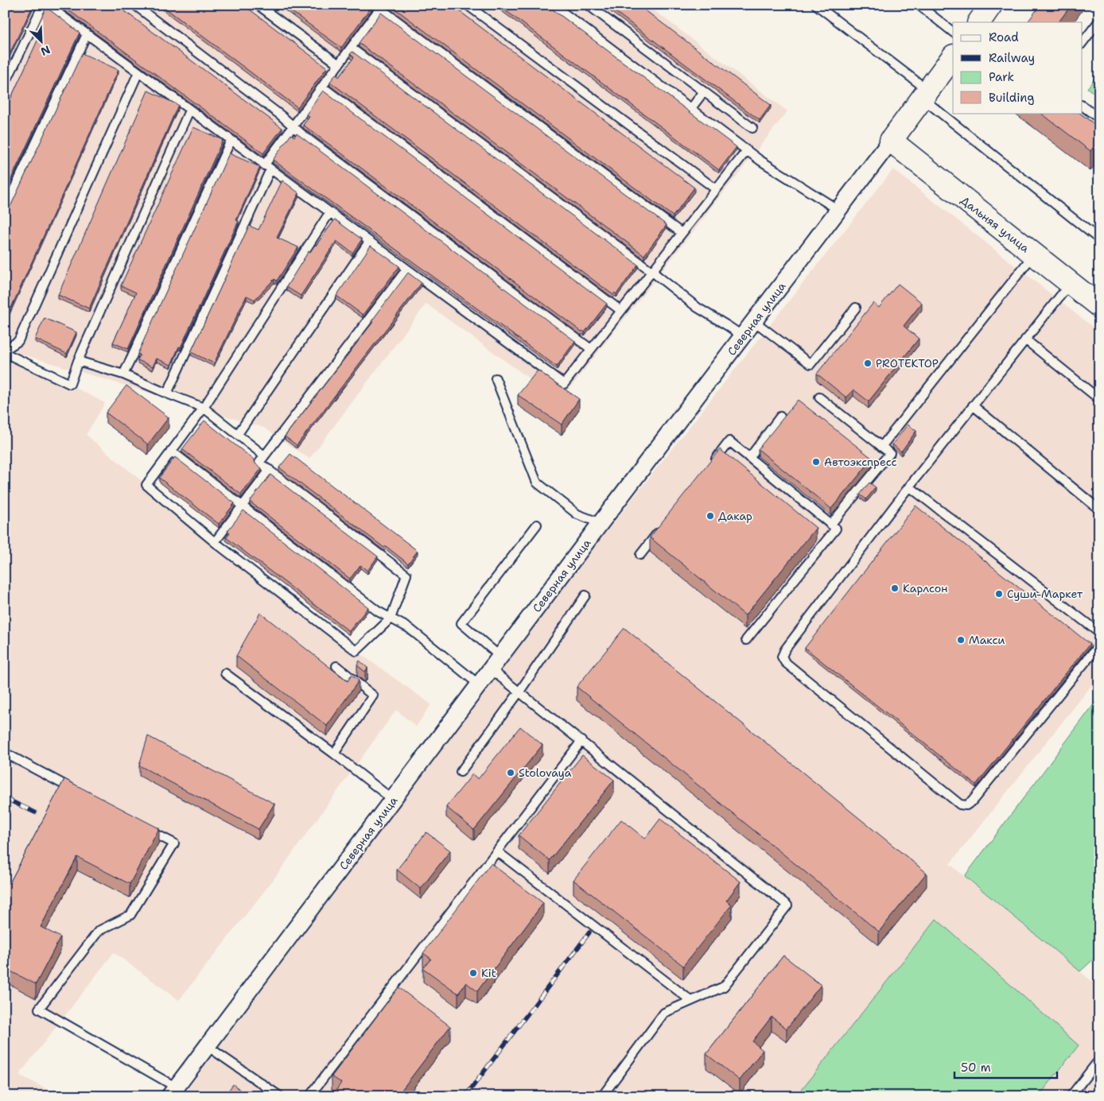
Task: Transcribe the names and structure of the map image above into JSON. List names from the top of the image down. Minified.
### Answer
{"streets":{"street":["Дальняя улица","Северная улица"]},"crossings":[["Дальняя улица","Северная улица"]],"places":["PROТЕКТОР","Автоэкспресс","Дакар","Карлсон","Суши-Маркет","Макси","Stolovaya","Kit"],"legend":["Road","Railway","Park","Building"],"scale_bar":"50 m","north":"bottom right"}
